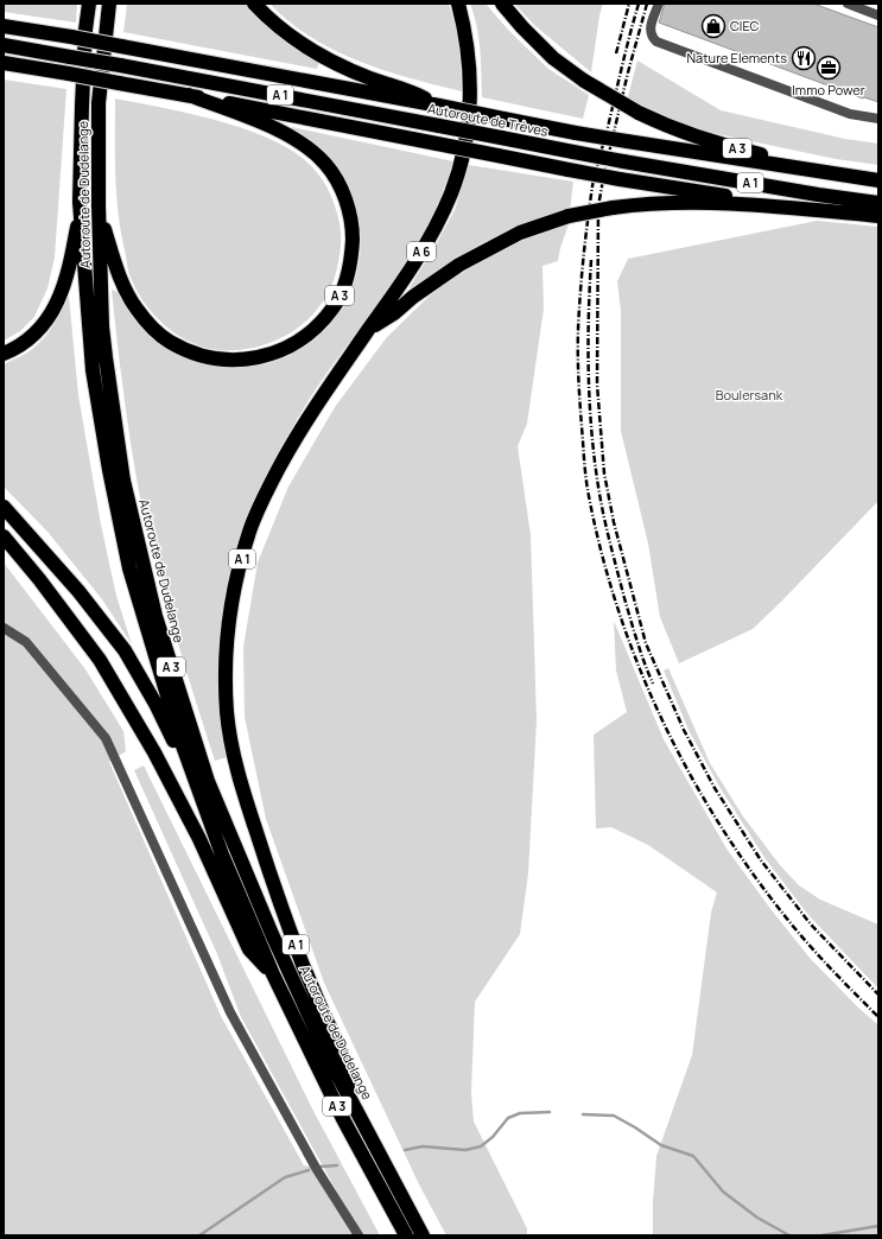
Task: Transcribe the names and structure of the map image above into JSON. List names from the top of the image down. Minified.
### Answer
{"streets":{"highway":["A 1","Autoroute de Trèves","A 3","Autoroute de Dudelange","A 6"]},"crossings":[["A 1","A 3"],["A 1","Autoroute de Dudelange"],["A 1","A 6"],["Autoroute de Trèves","A 3"],["A 3","Autoroute de Dudelange"]],"parks":["Boulersank"],"places":{"shop":["CIEC"],"restaurant":["Nature Elements"],"office":["Immo Power"]}}
